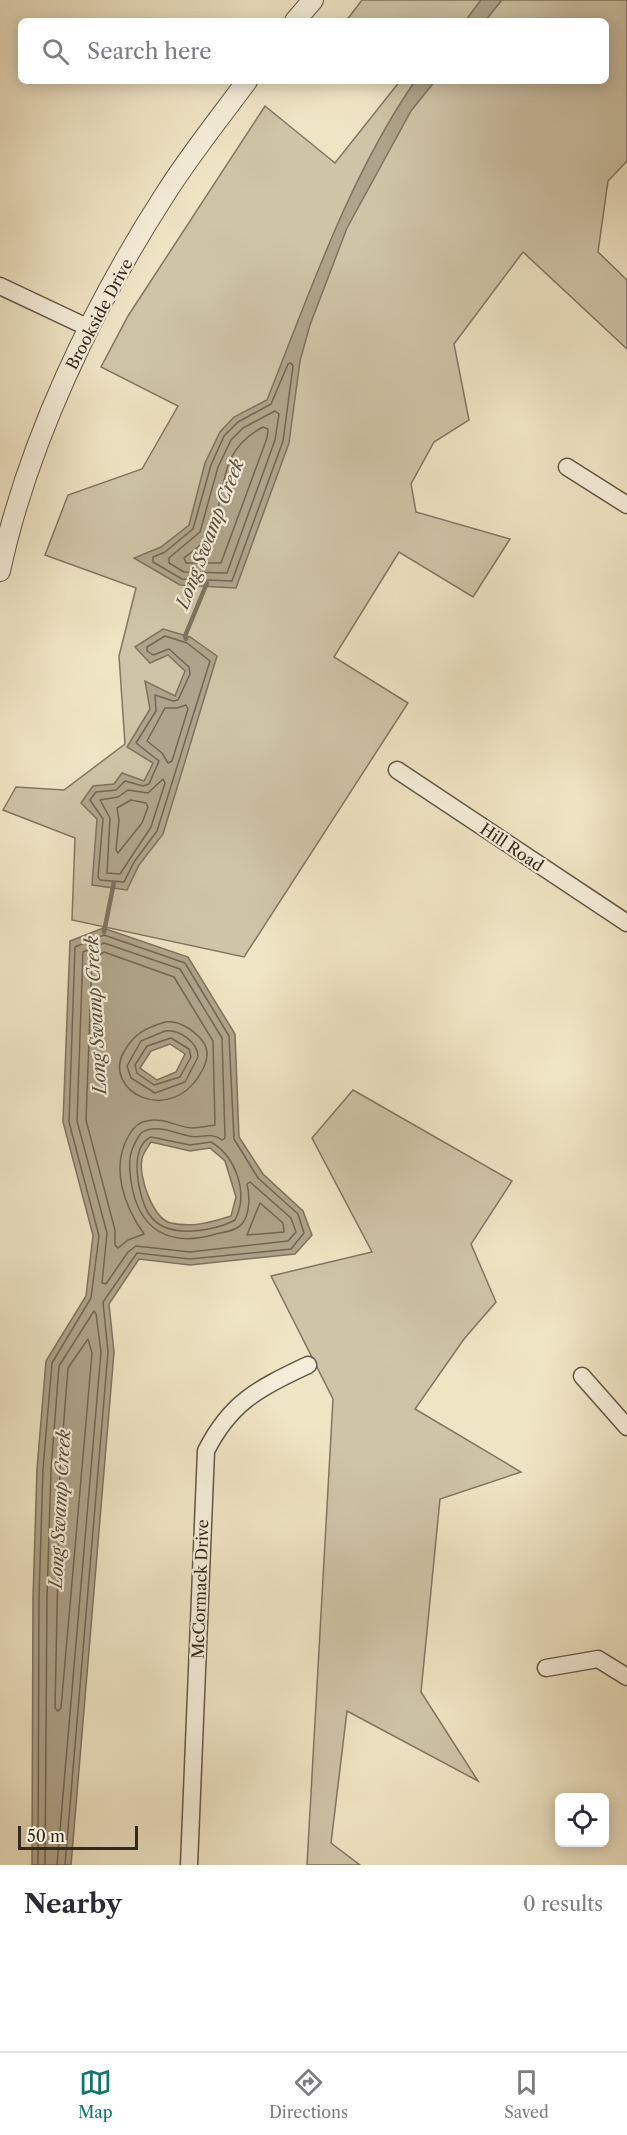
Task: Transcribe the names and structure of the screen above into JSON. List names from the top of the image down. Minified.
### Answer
{"streets":{"street":["Brookside Drive","Hill Road","McCormack Drive"]},"water":["Long Swamp Creek"],"scale_bar":"50 m","page":{"search":"Search here","scale":"50 m","heading":["Nearby","0 results"],"nav":["Map","Directions","Saved"]}}
